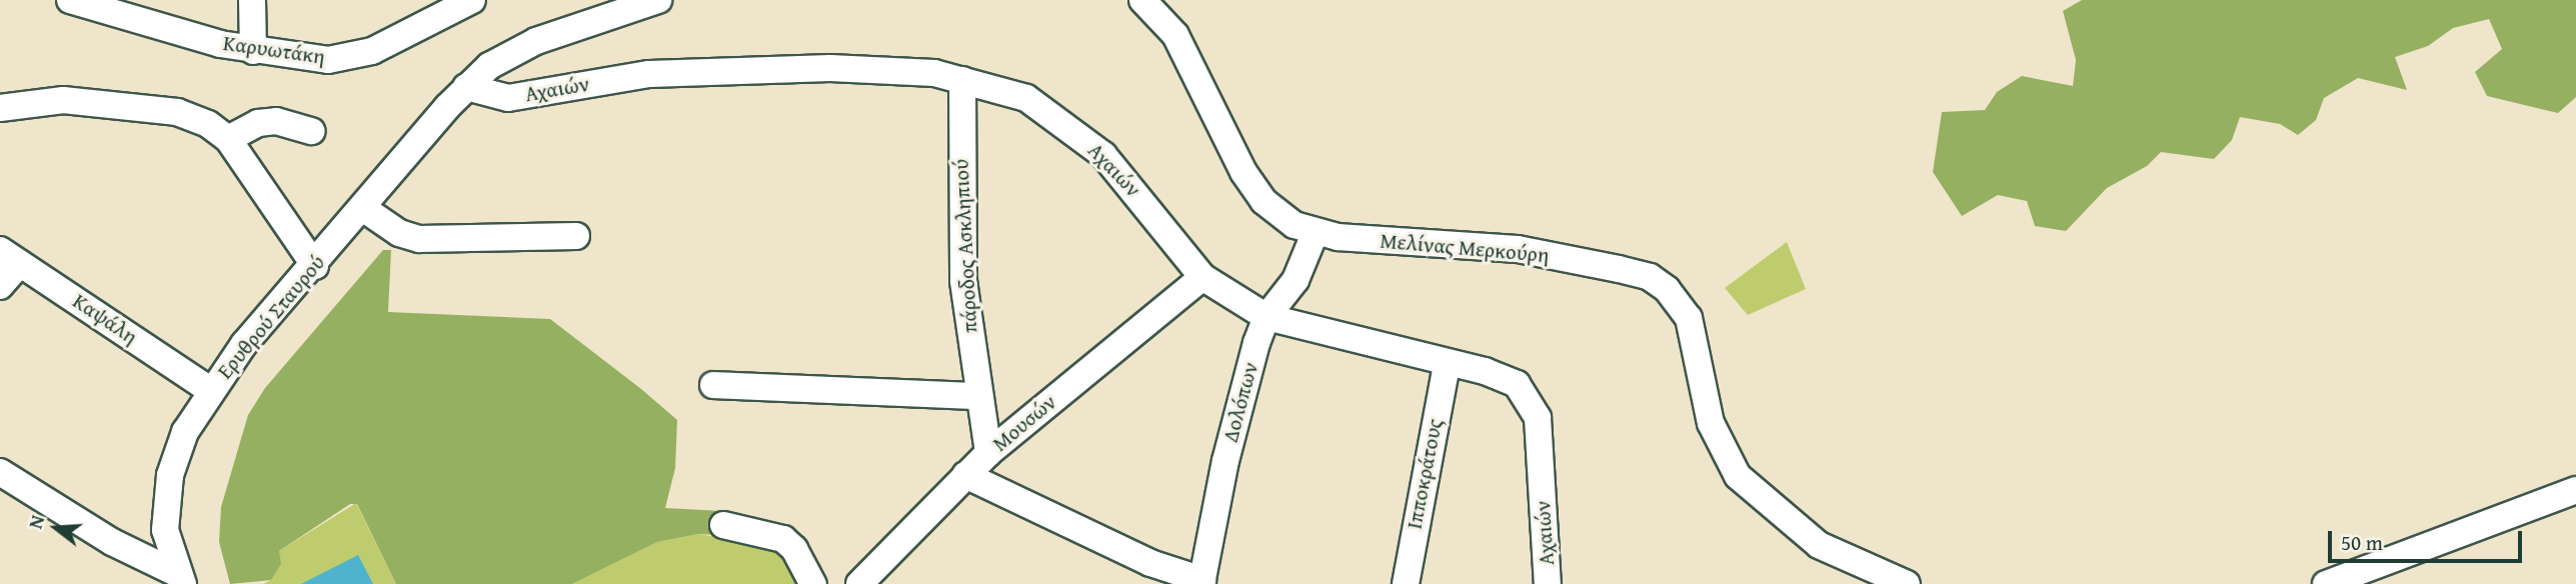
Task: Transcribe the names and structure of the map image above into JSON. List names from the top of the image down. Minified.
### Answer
{"streets":{"street":["Καρυωτάκη","Αχαιών","πάροδος Ασκληπιού","Μελίνας Μερκούρη","Ερυθρού Σταυρού","Καψάλη","Δολόπων","Μουσών","Ιπποκράτους"]},"crossings":[["Αχαιών","πάροδος Ασκληπιού"],["Αχαιών","Ερυθρού Σταυρού"],["Αχαιών","Δολόπων"],["Αχαιών","Μουσών"],["Αχαιών","Ιπποκράτους"],["πάροδος Ασκληπιού","Μουσών"],["Μελίνας Μερκούρη","Δολόπων"],["Ερυθρού Σταυρού","Καψάλη"]],"scale_bar":"50 m","north":"left"}
